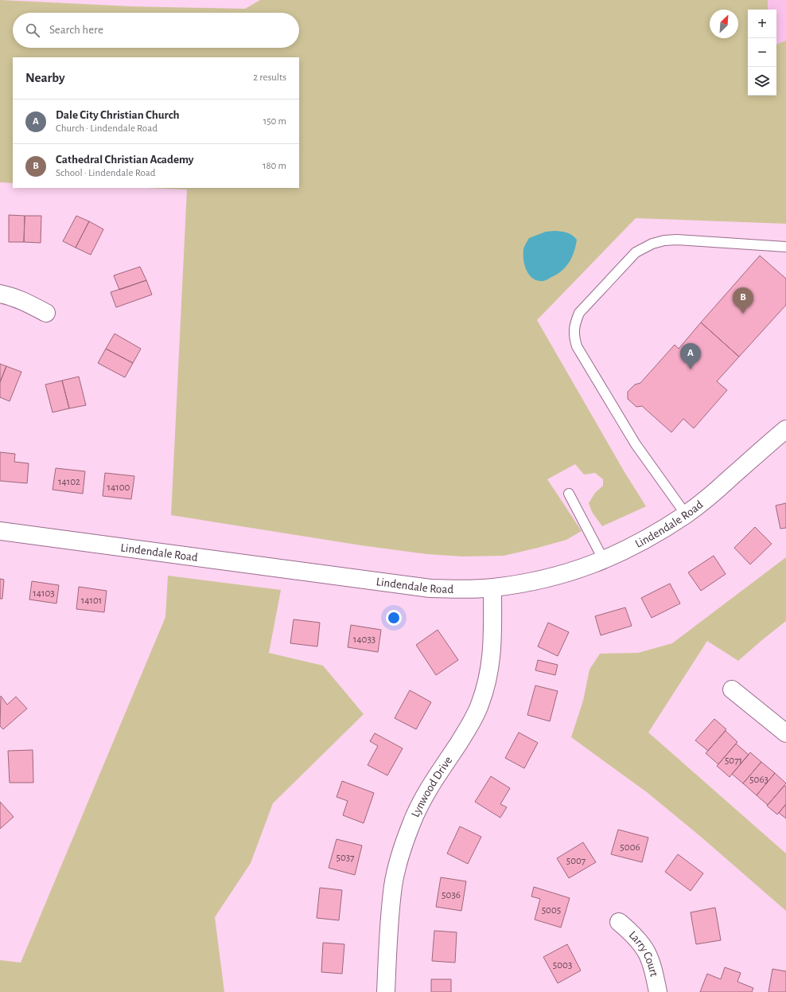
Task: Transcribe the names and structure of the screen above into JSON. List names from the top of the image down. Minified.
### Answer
{"streets":{"street":["Lindendale Road","Lynwood Drive","Larry Court"]},"crossings":[["Lindendale Road","Lynwood Drive"]],"house_numbers":["14102","14100","14103","14101","14033","5071","5063","5006","5037","5007","5036","5005","5003"],"north":"top right","page":{"map_buttons":["+","−"],"search":"Search here","heading":["Nearby","2 results"],"list":[{"mark":"A","name":"Dale City Christian Church","note":"Church · Lindendale Road","value":"150 m"},{"mark":"B","name":"Cathedral Christian Academy","note":"School · Lindendale Road","value":"180 m"}],"pins":["B","A"]}}
